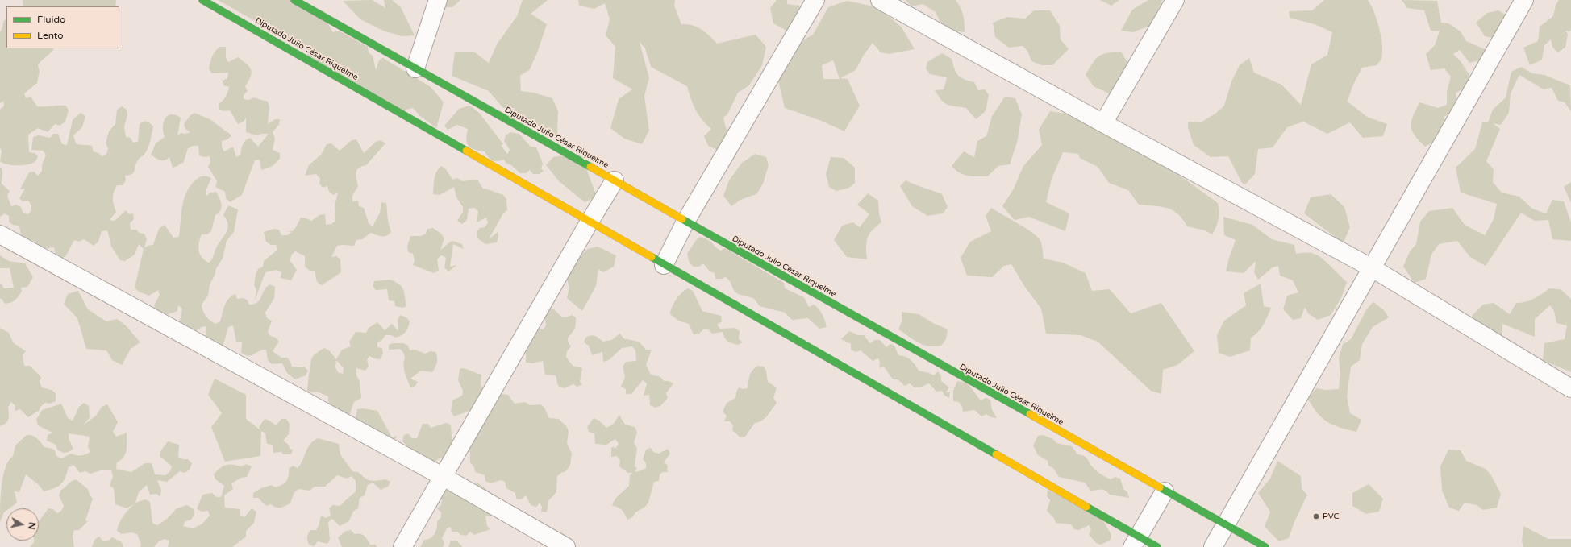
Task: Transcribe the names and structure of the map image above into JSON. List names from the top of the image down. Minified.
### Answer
{"streets":{"street":["Diputado Julio César Riquelme"]},"places":["PVC"],"legend":["Fluido","Lento"],"north":"right"}
